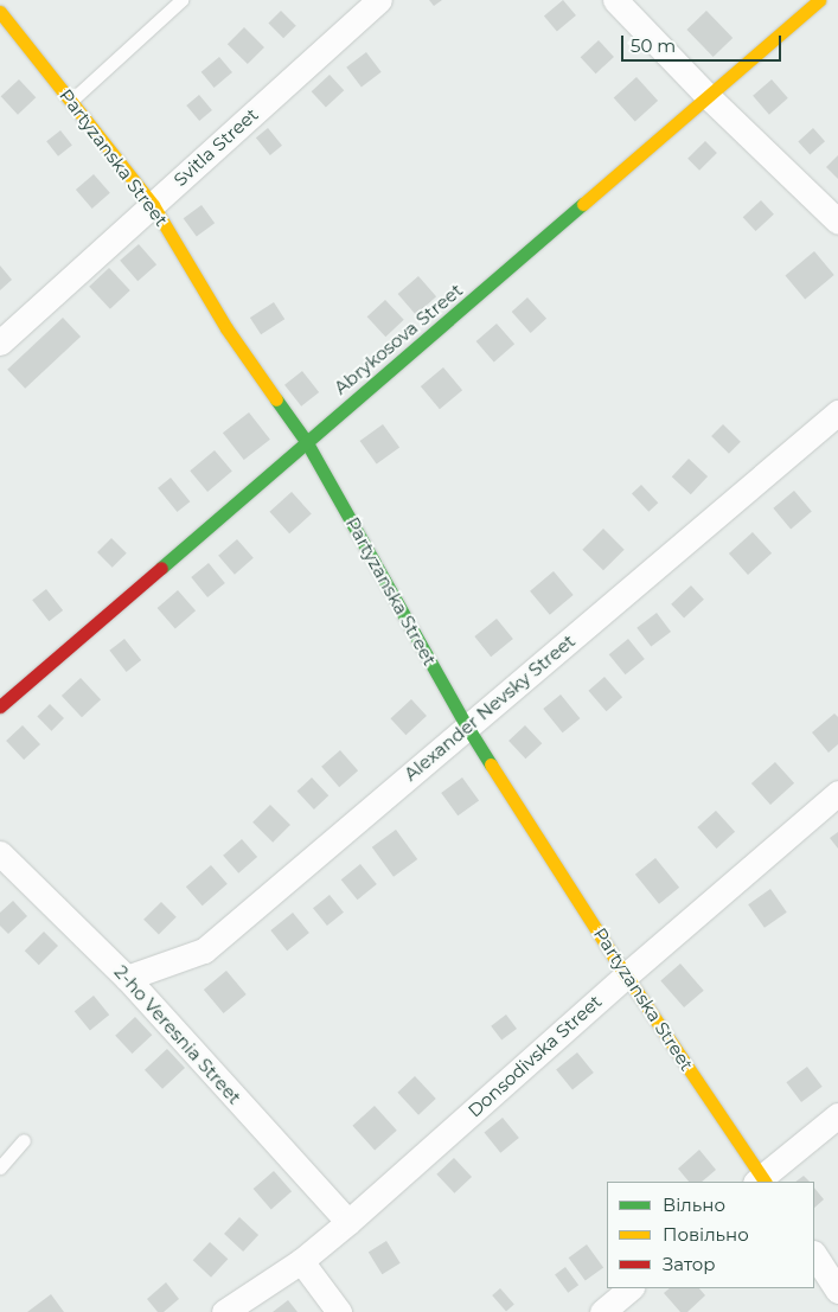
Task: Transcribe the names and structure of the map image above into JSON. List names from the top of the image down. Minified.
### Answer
{"streets":{"street":["Svitla Street","Partyzanska Street","Abrykosova Street","Alexander Nevsky Street","2-ho Veresnia Street","Donsodivska Street"]},"crossings":[["Svitla Street","Partyzanska Street"],["Partyzanska Street","Abrykosova Street"],["Partyzanska Street","Alexander Nevsky Street"],["Partyzanska Street","Donsodivska Street"],["Alexander Nevsky Street","2-ho Veresnia Street"],["2-ho Veresnia Street","Donsodivska Street"]],"legend":["Вільно","Повільно","Затор"],"scale_bar":"50 m"}
